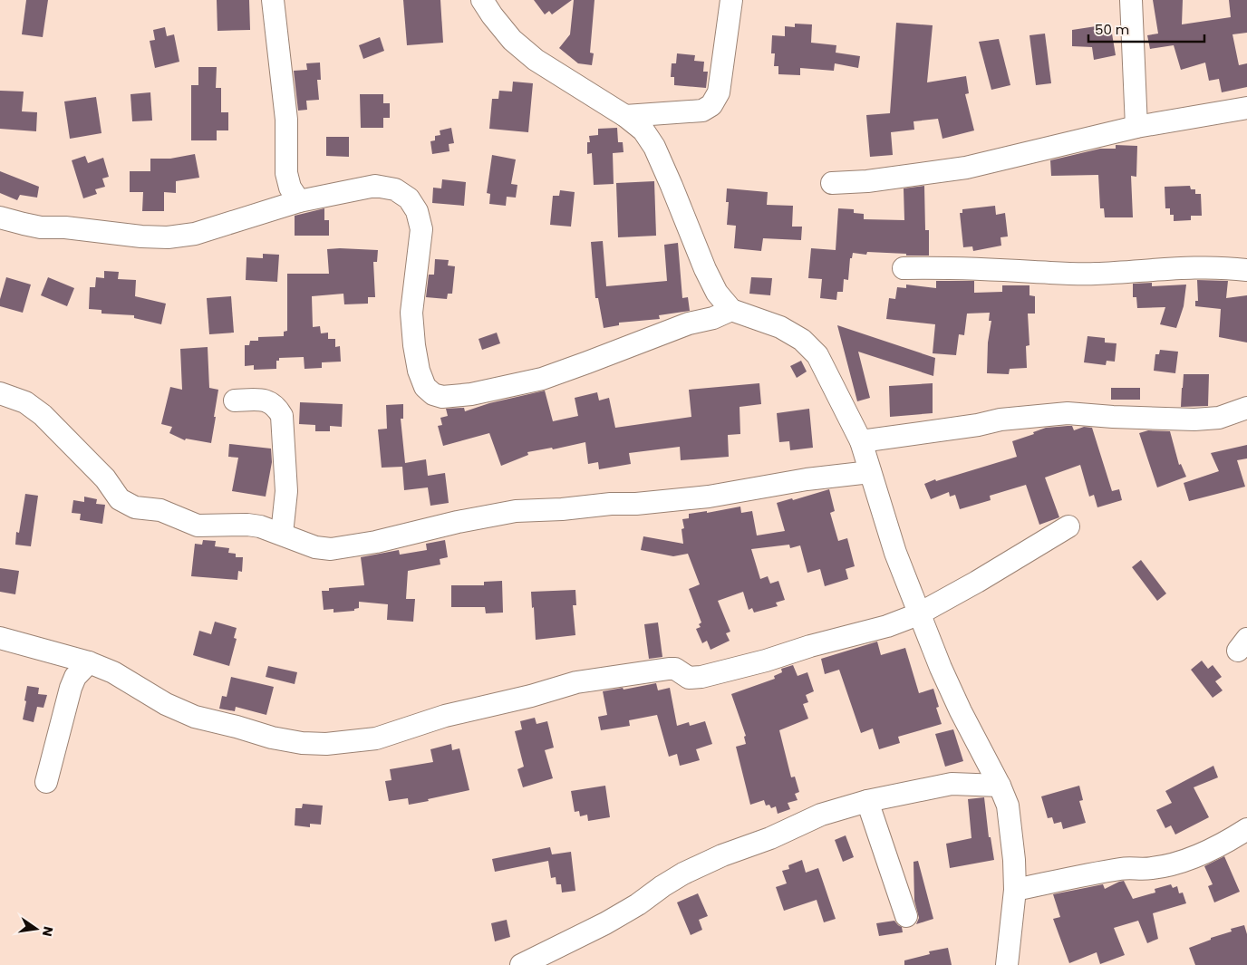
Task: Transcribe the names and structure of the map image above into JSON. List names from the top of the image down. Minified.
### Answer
{"scale_bar":"50 m","north":"right"}
